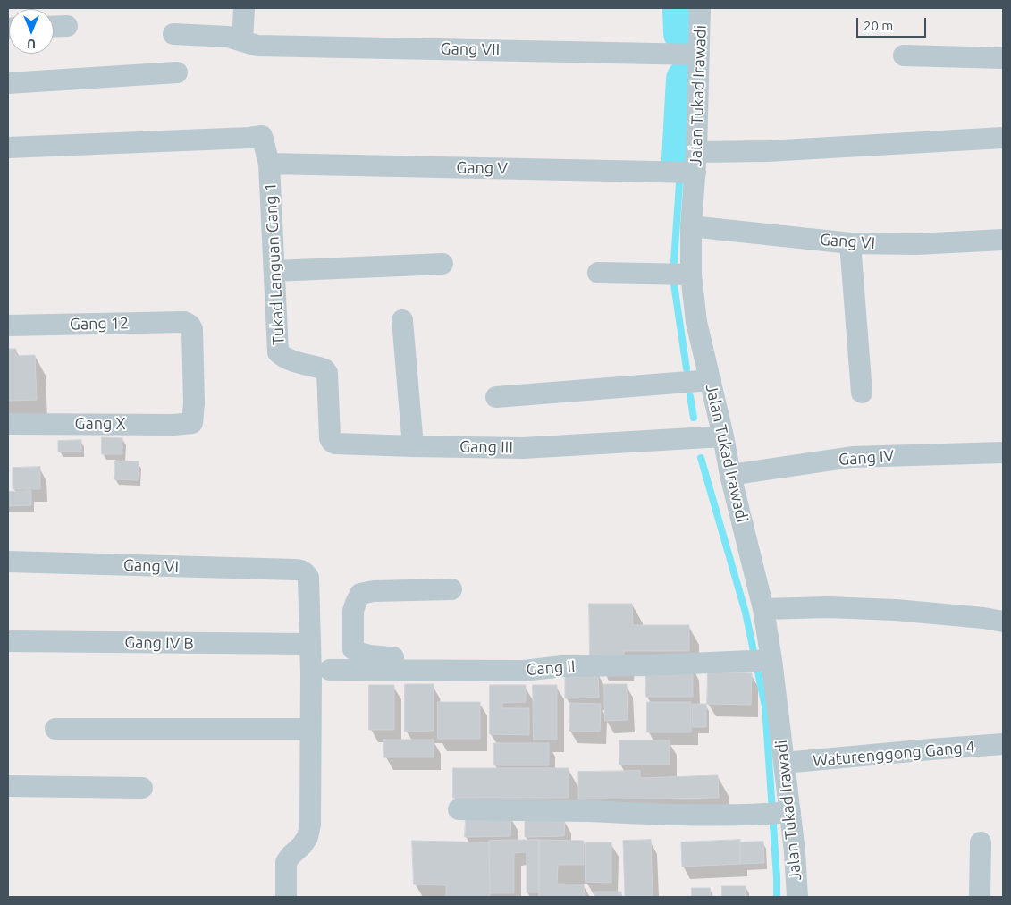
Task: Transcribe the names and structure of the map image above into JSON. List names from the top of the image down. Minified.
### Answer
{"streets":{"street":["Gang VII","Jalan Tukad Irawadi","Gang V","Gang VI","Tukad Languan Gang 1","Gang 12","Gang X","Gang III","Gang IV","Gang IV B","Gang II","Waturenggong Gang 4"]},"crossings":[["Gang VII","Jalan Tukad Irawadi"],["Jalan Tukad Irawadi","Gang V"],["Jalan Tukad Irawadi","Gang VI"],["Jalan Tukad Irawadi","Gang III"],["Jalan Tukad Irawadi","Gang IV"],["Jalan Tukad Irawadi","Gang II"],["Jalan Tukad Irawadi","Waturenggong Gang 4"],["Gang V","Tukad Languan Gang 1"],["Gang VI","Gang IV B"],["Tukad Languan Gang 1","Gang III"],["Gang 12","Gang X"]],"scale_bar":"20 m","north":"bottom"}
